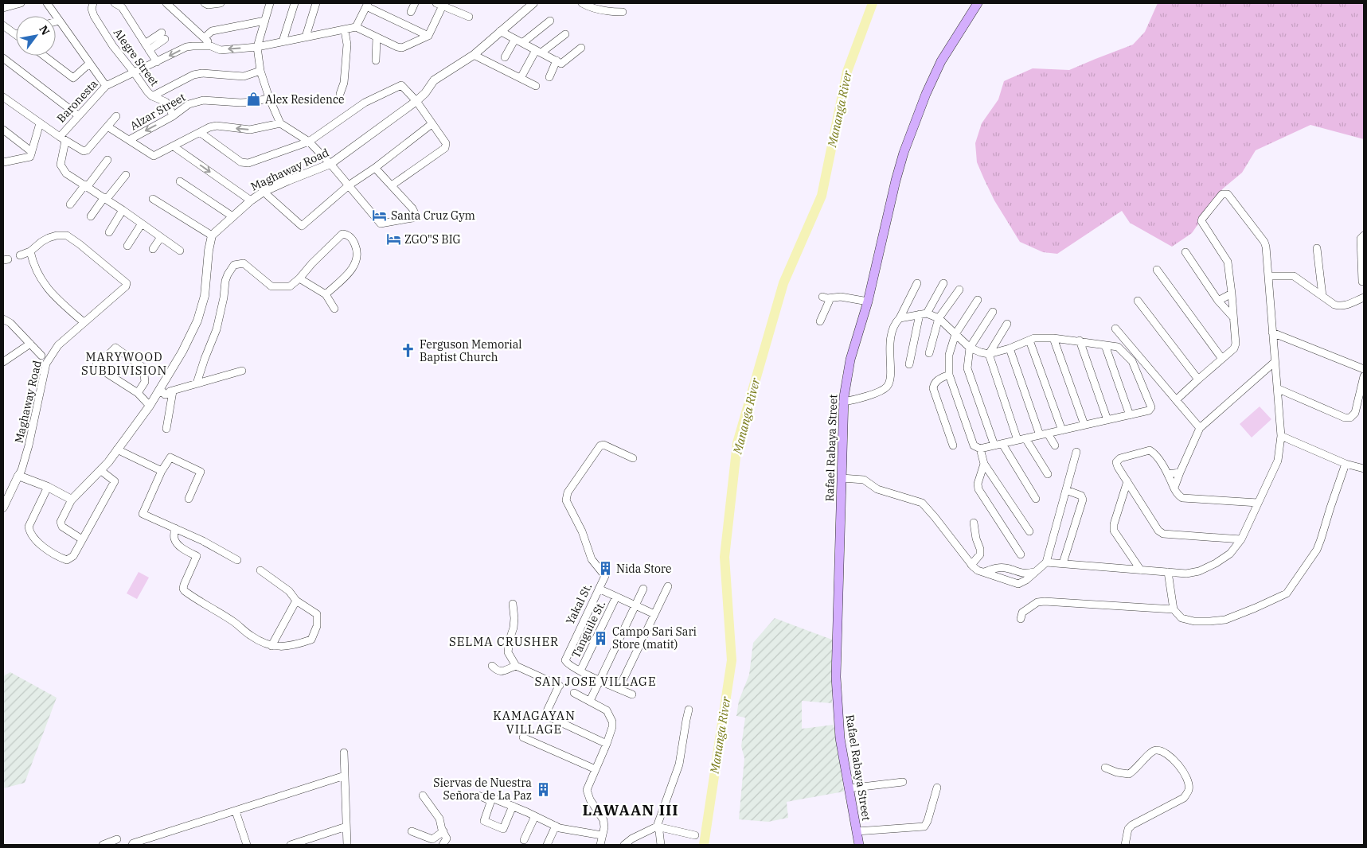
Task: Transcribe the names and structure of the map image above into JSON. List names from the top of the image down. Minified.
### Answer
{"streets":{"main road":["Rafael Rabaya Street"],"street":["Alegre Street","Baronesta","Alzar Street","Maghaway Road","Yakal St.","Tanguile St."]},"crossings":[["Alegre Street","Baronesta"],["Alegre Street","Alzar Street"],["Yakal St.","Tanguile St."]],"districts":["MARYWOOD SUBDIVISION","SELMA CRUSHER","SAN JOSE VILLAGE","KAMAGAYAN VILLAGE","LAWAAN III"],"water":["Mananga River"],"places":{"shop":["Alex Residence"],"hotel":["Santa Cruz Gym","ZGO\"S BIG"],"church":["Ferguson Memorial Baptist Church"],"building":["Nida Store","Campo Sari Sari Store (matit)","Siervas de Nuestra Señora de La Paz"]},"north":"top right"}
